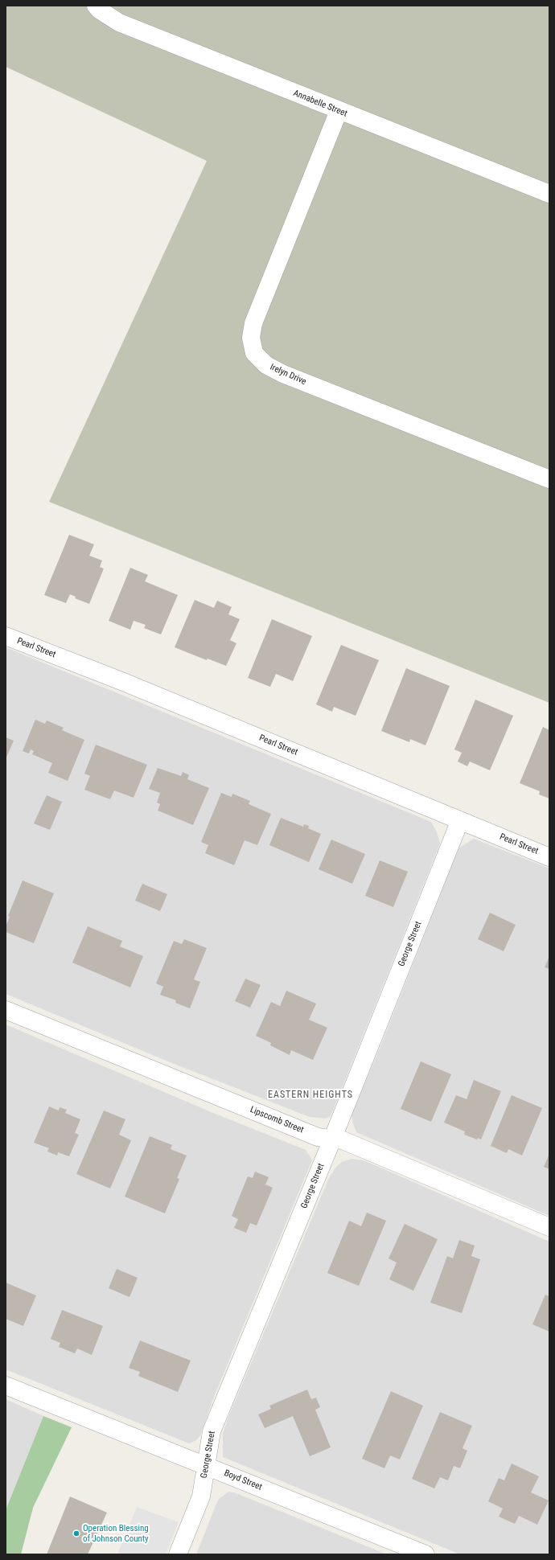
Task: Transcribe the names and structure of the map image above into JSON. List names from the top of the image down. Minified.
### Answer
{"streets":{"street":["Annabelle Street","Irelyn Drive","Pearl Street","George Street","Lipscomb Street","Boyd Street"]},"crossings":[["Annabelle Street","Irelyn Drive"],["Pearl Street","George Street"],["George Street","Lipscomb Street"],["George Street","Boyd Street"]],"districts":["EASTERN HEIGHTS"],"places":["Operation Blessing of Johnson County"]}
